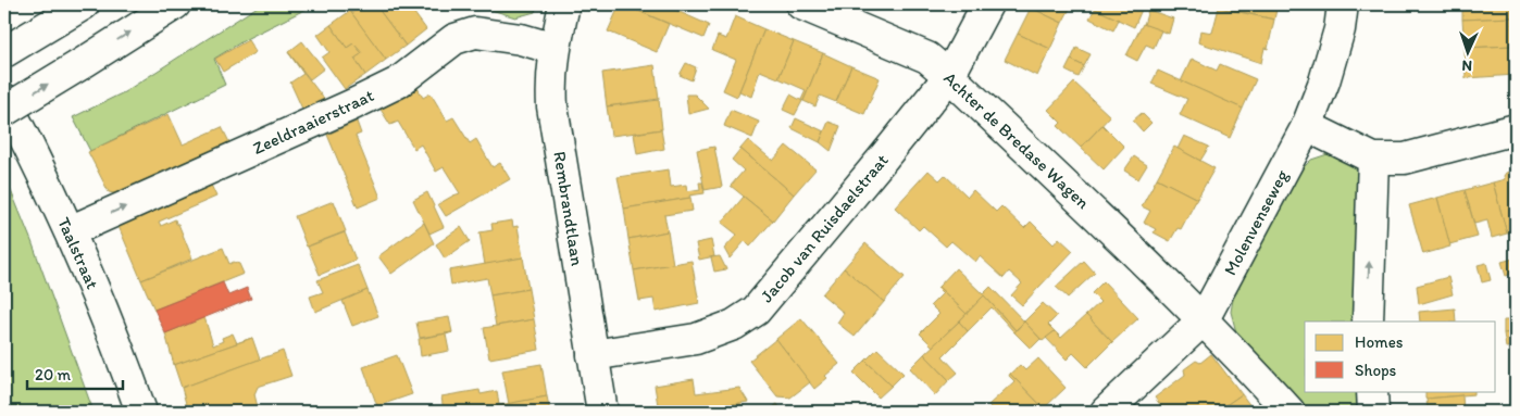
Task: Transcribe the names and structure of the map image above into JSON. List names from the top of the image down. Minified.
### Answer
{"streets":{"main road":["Zeeldraaierstraat","Achter de Bredase Wagen","Rembrandtlaan","Molenvenseweg","Jacob van Ruisdaelstraat","Taalstraat"]},"crossings":[["Zeeldraaierstraat","Rembrandtlaan"],["Zeeldraaierstraat","Taalstraat"],["Achter de Bredase Wagen","Molenvenseweg"],["Achter de Bredase Wagen","Jacob van Ruisdaelstraat"],["Rembrandtlaan","Jacob van Ruisdaelstraat"]],"legend":["Homes","Shops"],"scale_bar":"20 m","north":"bottom"}
